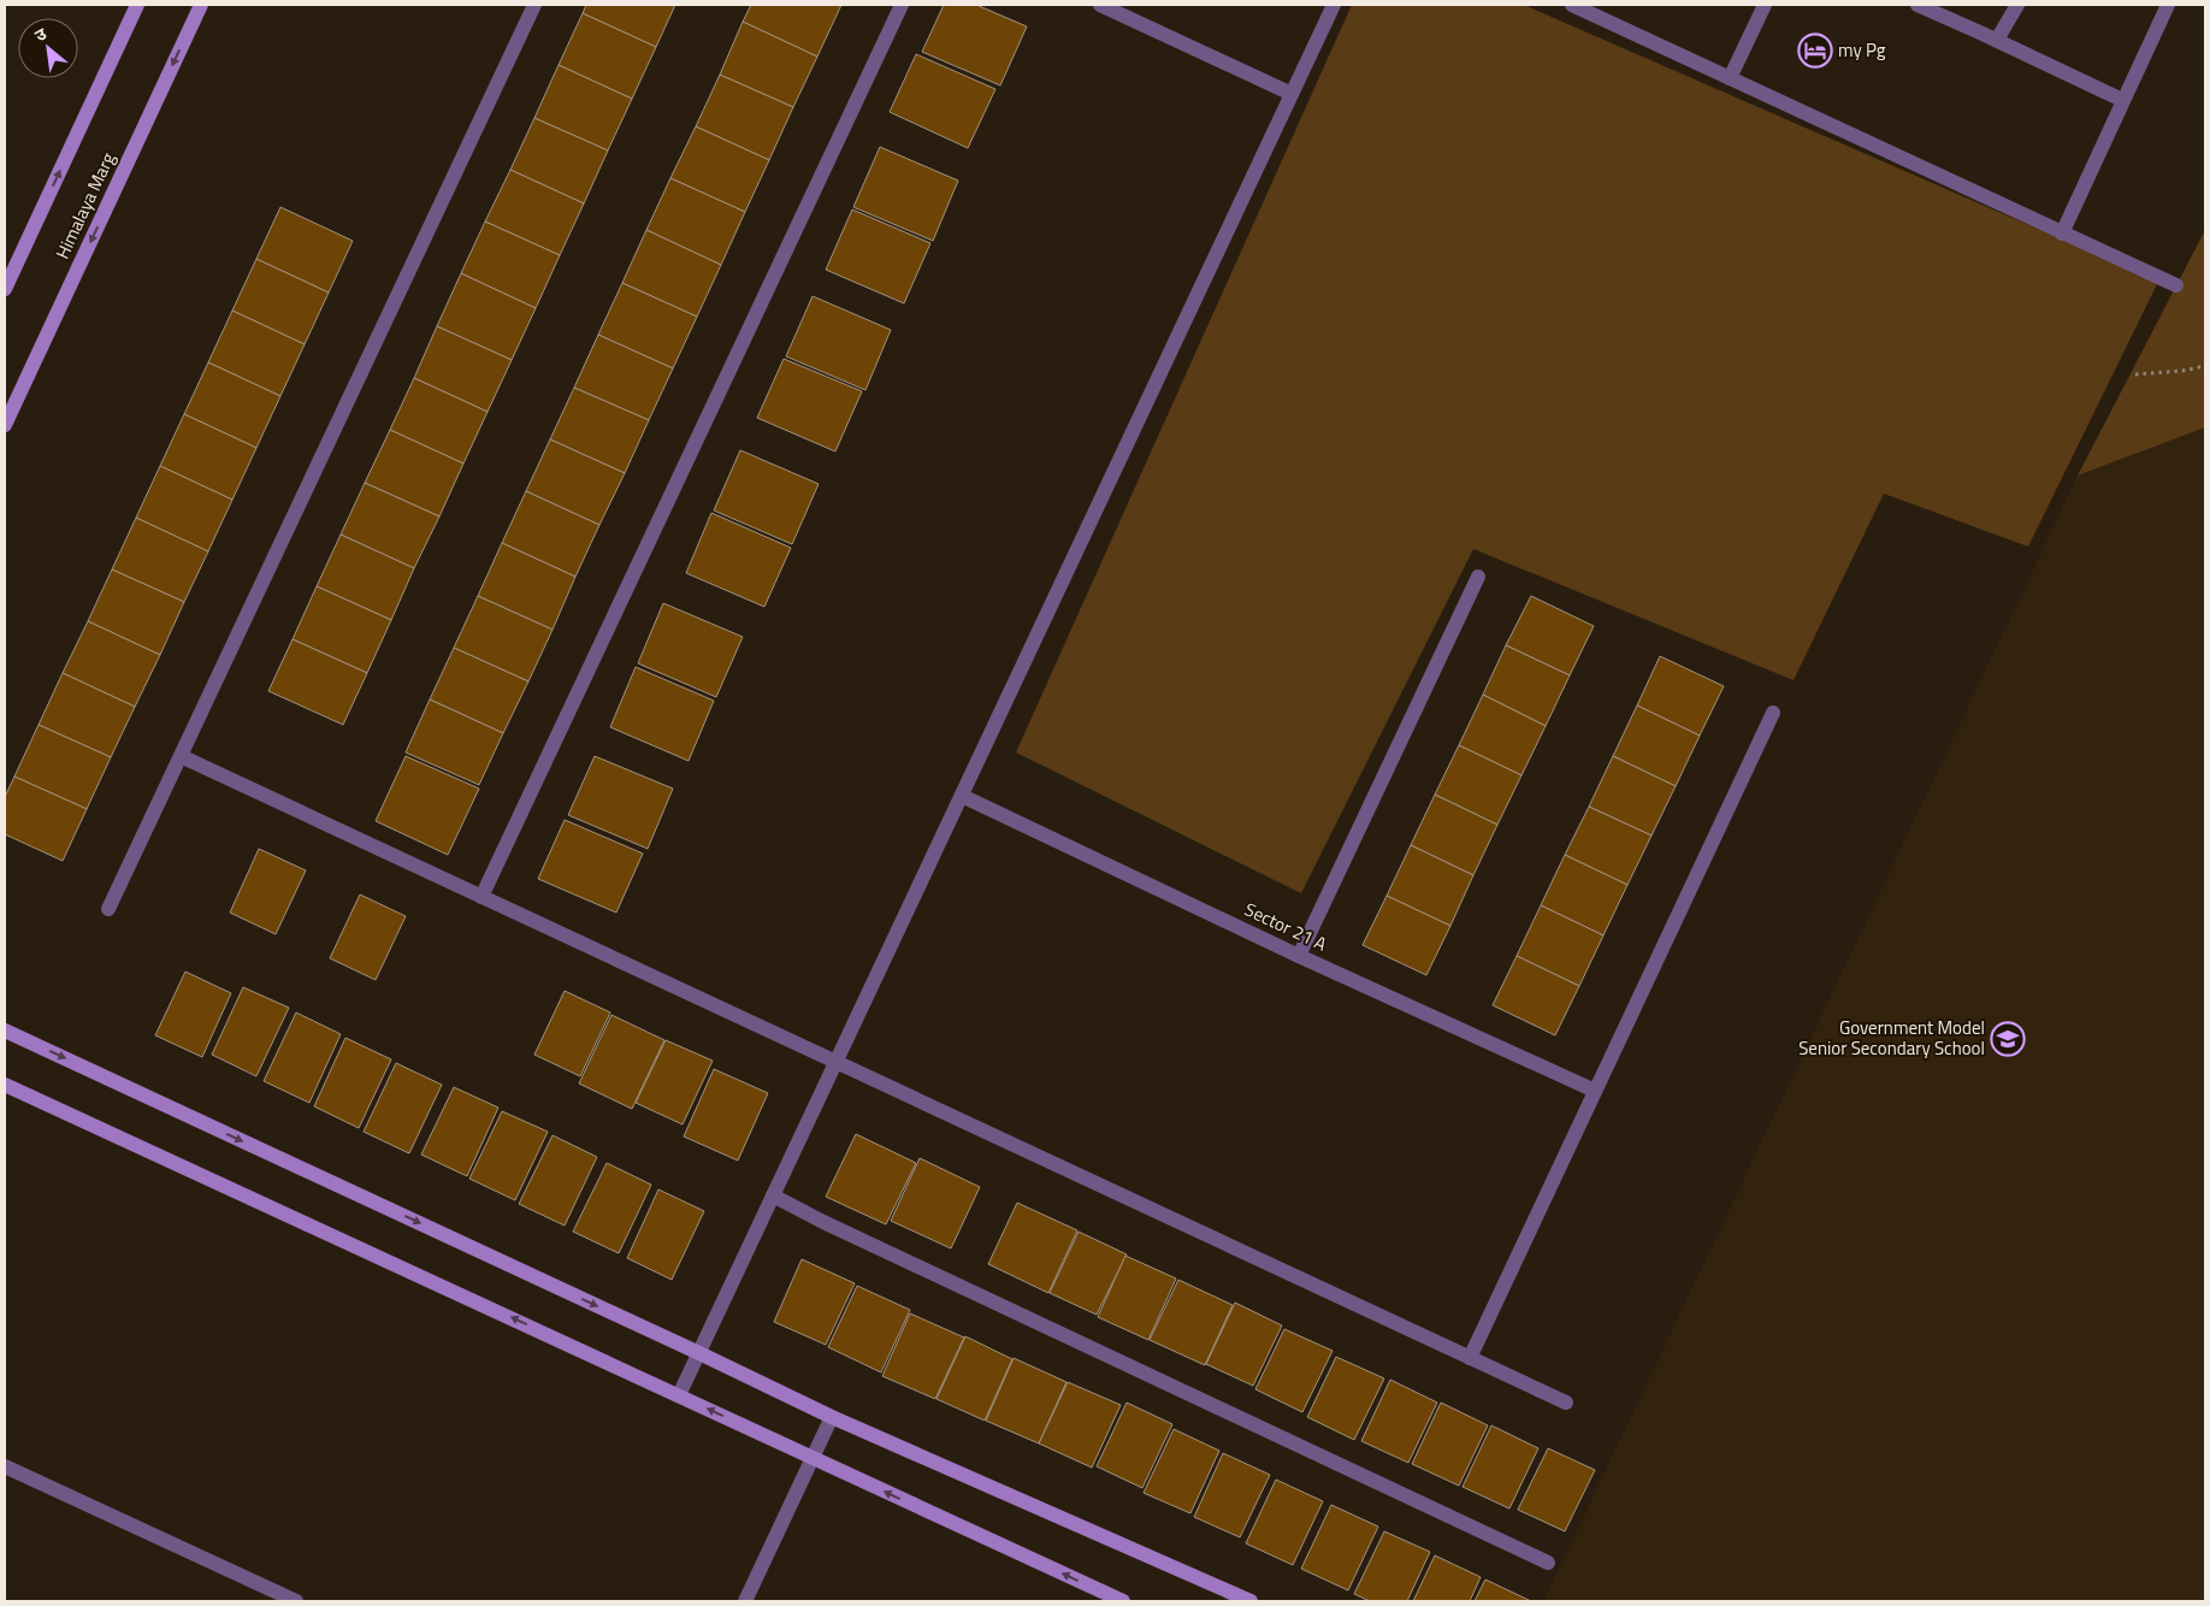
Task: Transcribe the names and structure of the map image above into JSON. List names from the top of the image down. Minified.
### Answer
{"streets":{"street":["Himalaya Marg","Sector 21 A"]},"places":{"hotel":["my Pg"],"school or university":["Government Model Senior Secondary School"]},"north":"top left"}
